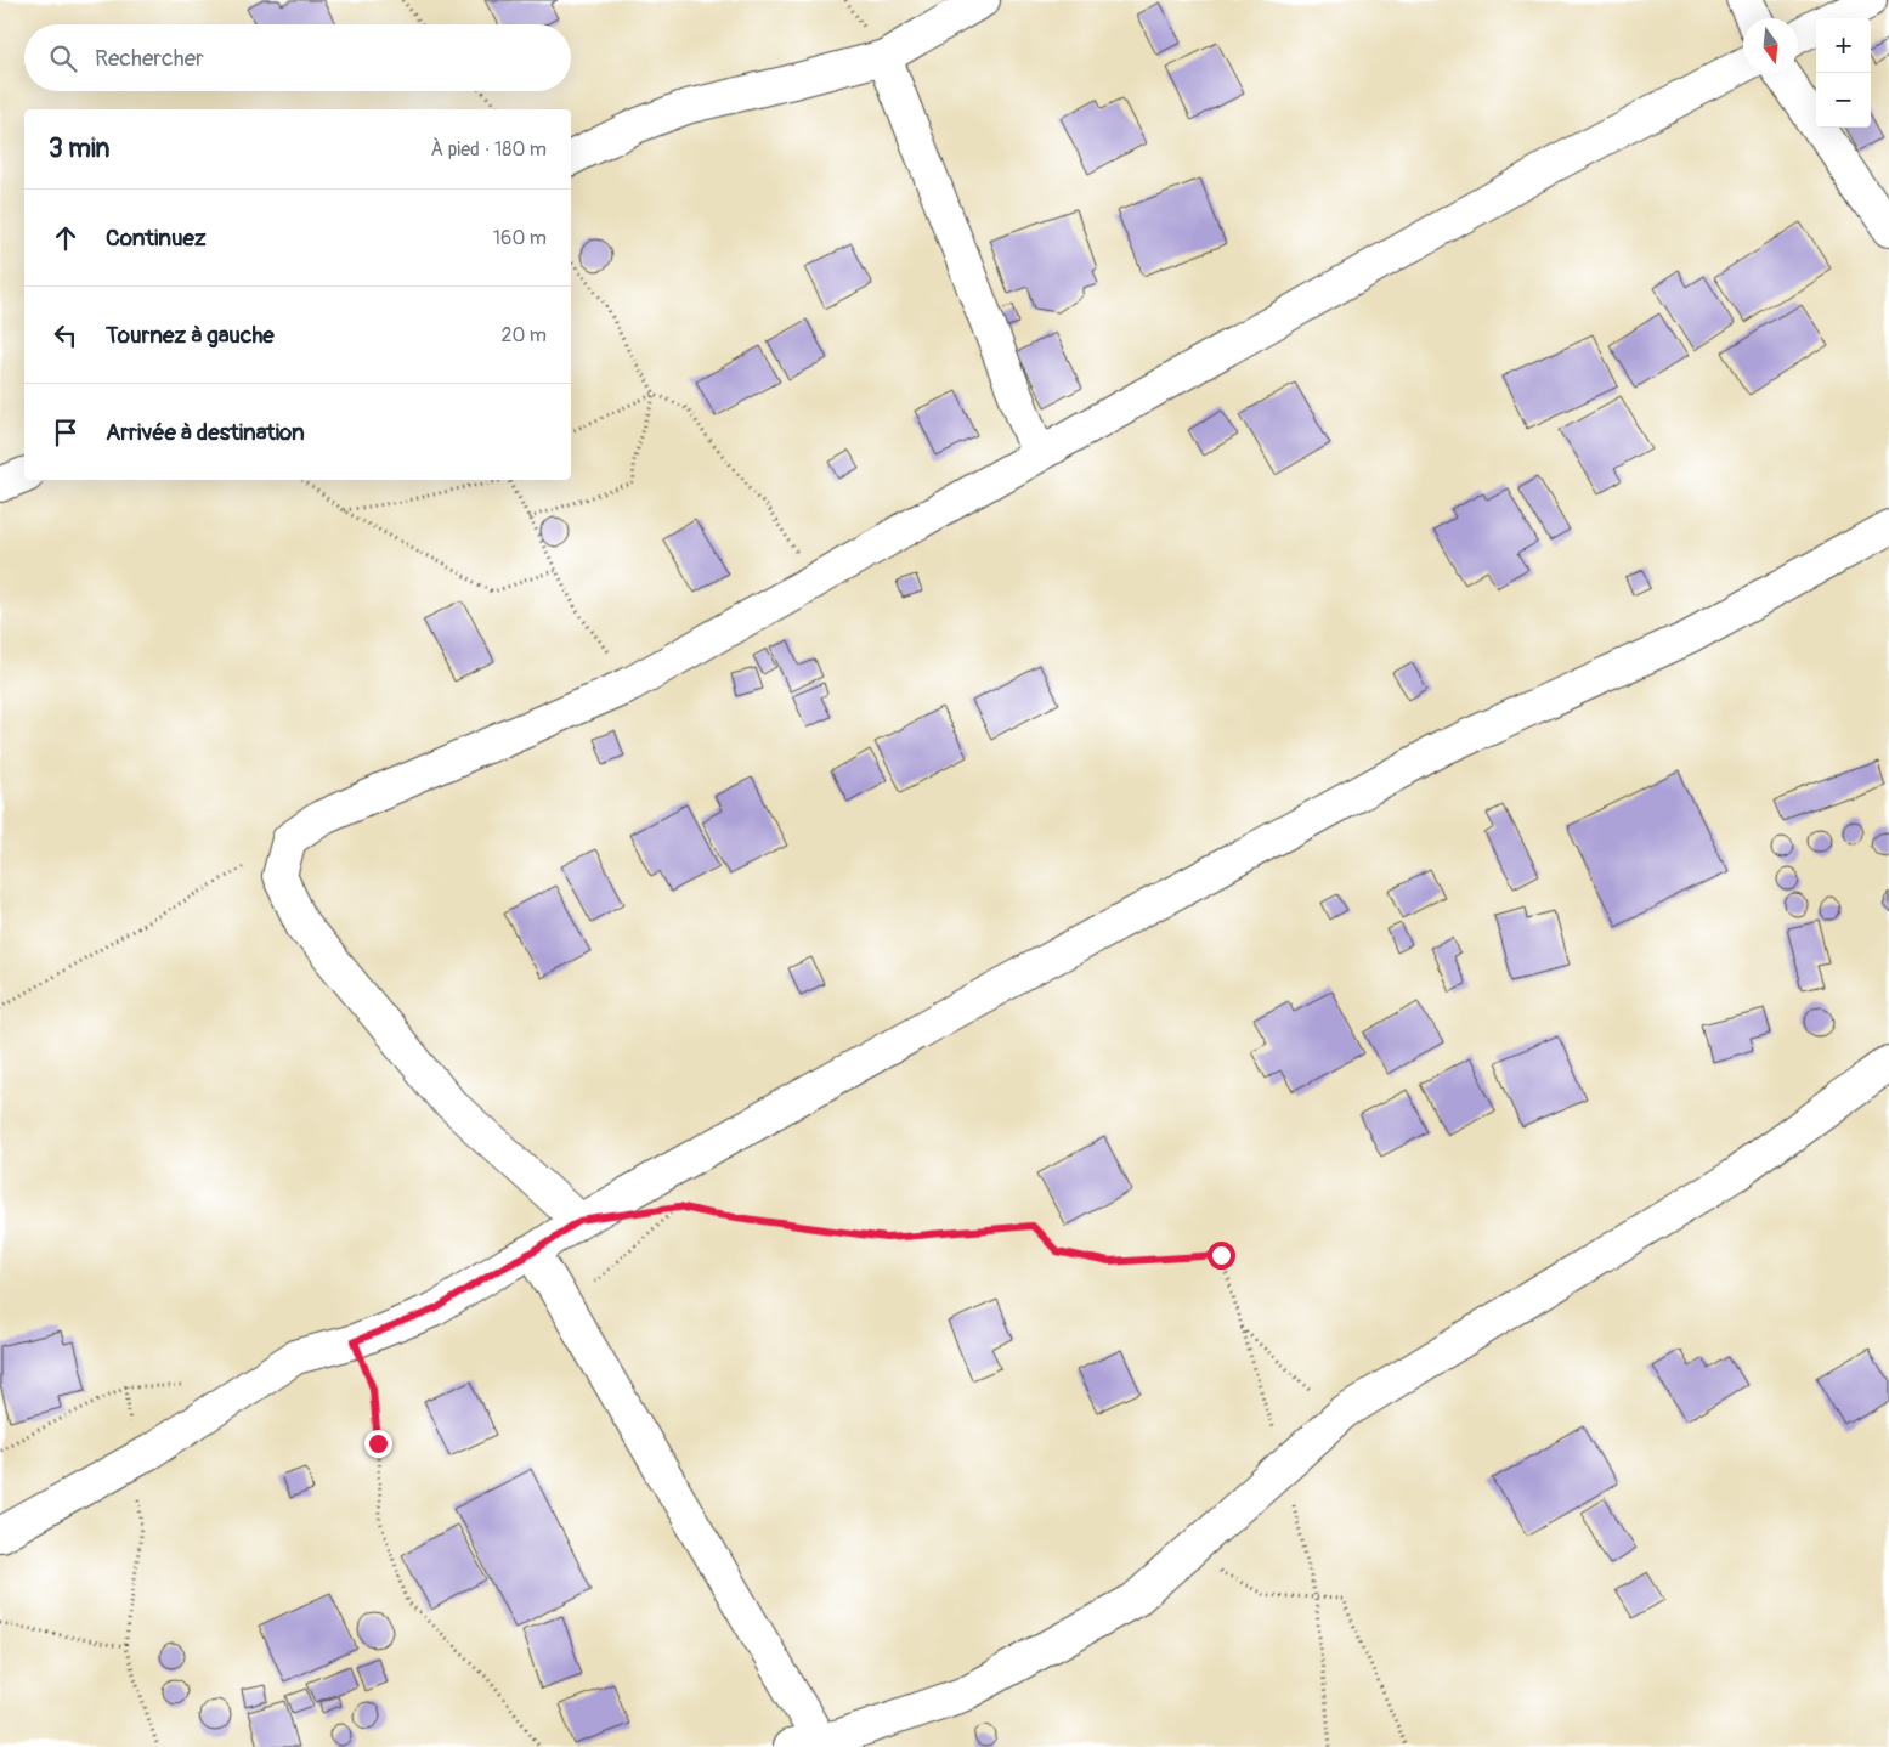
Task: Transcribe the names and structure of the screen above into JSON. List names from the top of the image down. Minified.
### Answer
{"north":"bottom","page":{"map_buttons":["+","−"],"search":"Rechercher","heading":["3 min","À pied · 180 m"],"list":[["Continuez","160 m"],["Tournez à gauche","20 m"],"Arrivée à destination"]}}
